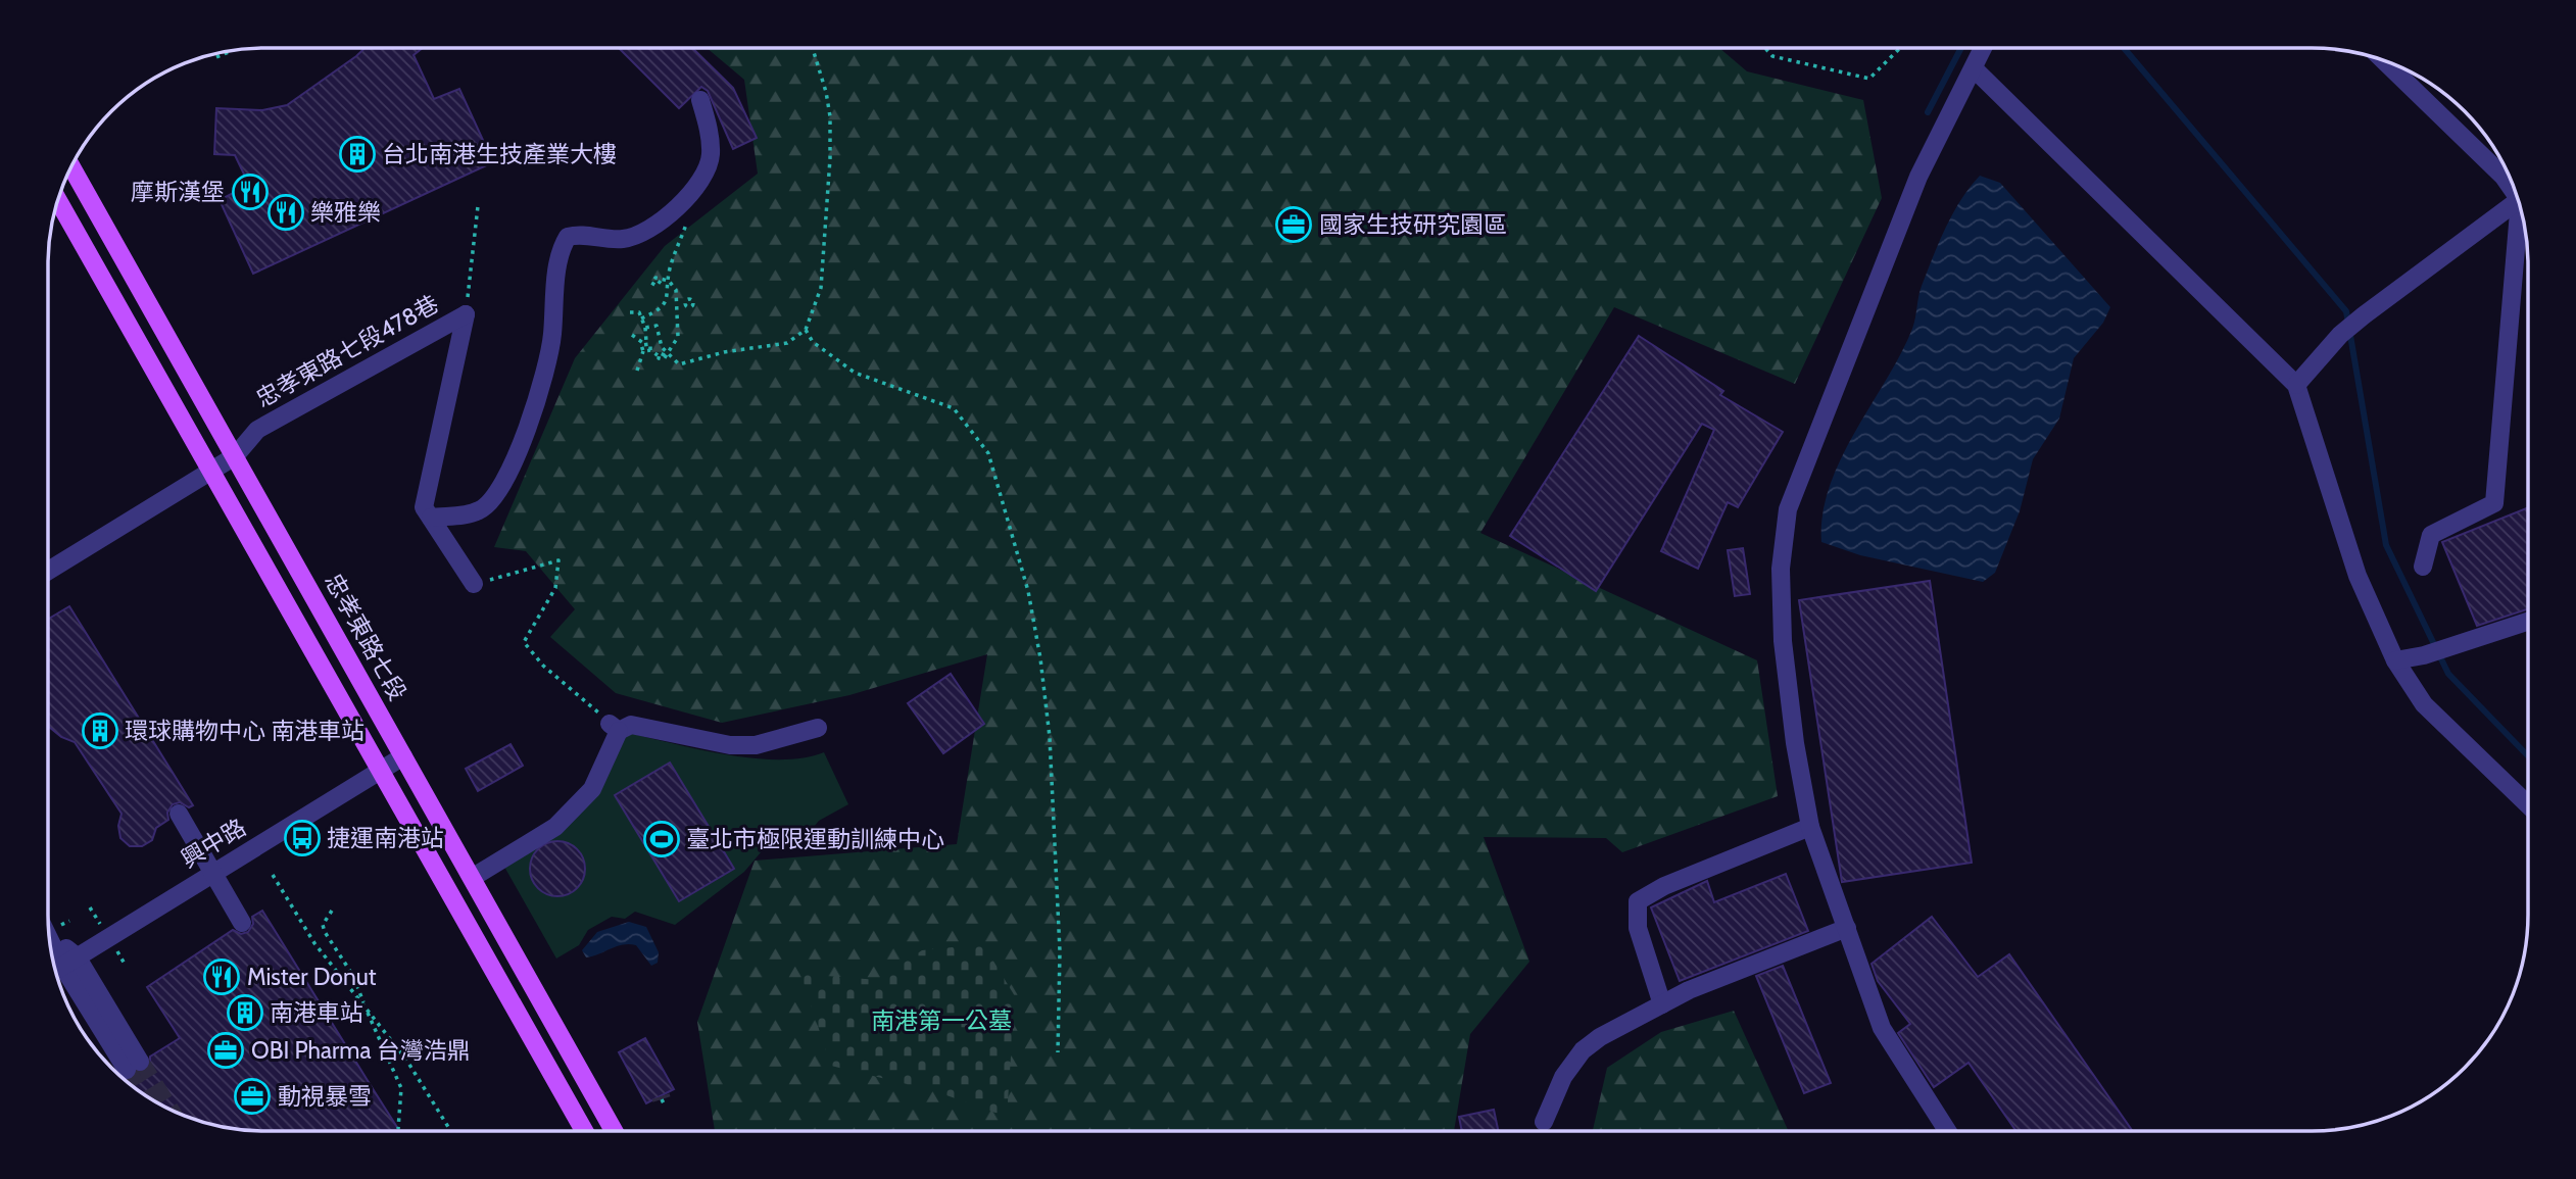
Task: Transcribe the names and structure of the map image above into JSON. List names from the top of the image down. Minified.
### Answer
{"streets":{"main road":["忠孝東路七段"],"street":["忠孝東路七段478巷","興中路"]},"crossings":[["忠孝東路七段478巷","忠孝東路七段"],["忠孝東路七段","興中路"]],"parks":["南港第一公墓"],"places":{"building":["台北南港生技產業大樓","環球購物中心 南港車站","南港車站"],"restaurant":["摩斯漢堡","樂雅樂","Mister Donut"],"office":["國家生技研究園區","OBI Pharma 台灣浩鼎","動視暴雪"],"bus stop":["捷運南港站"],"sports":["臺北市極限運動訓練中心"]}}
